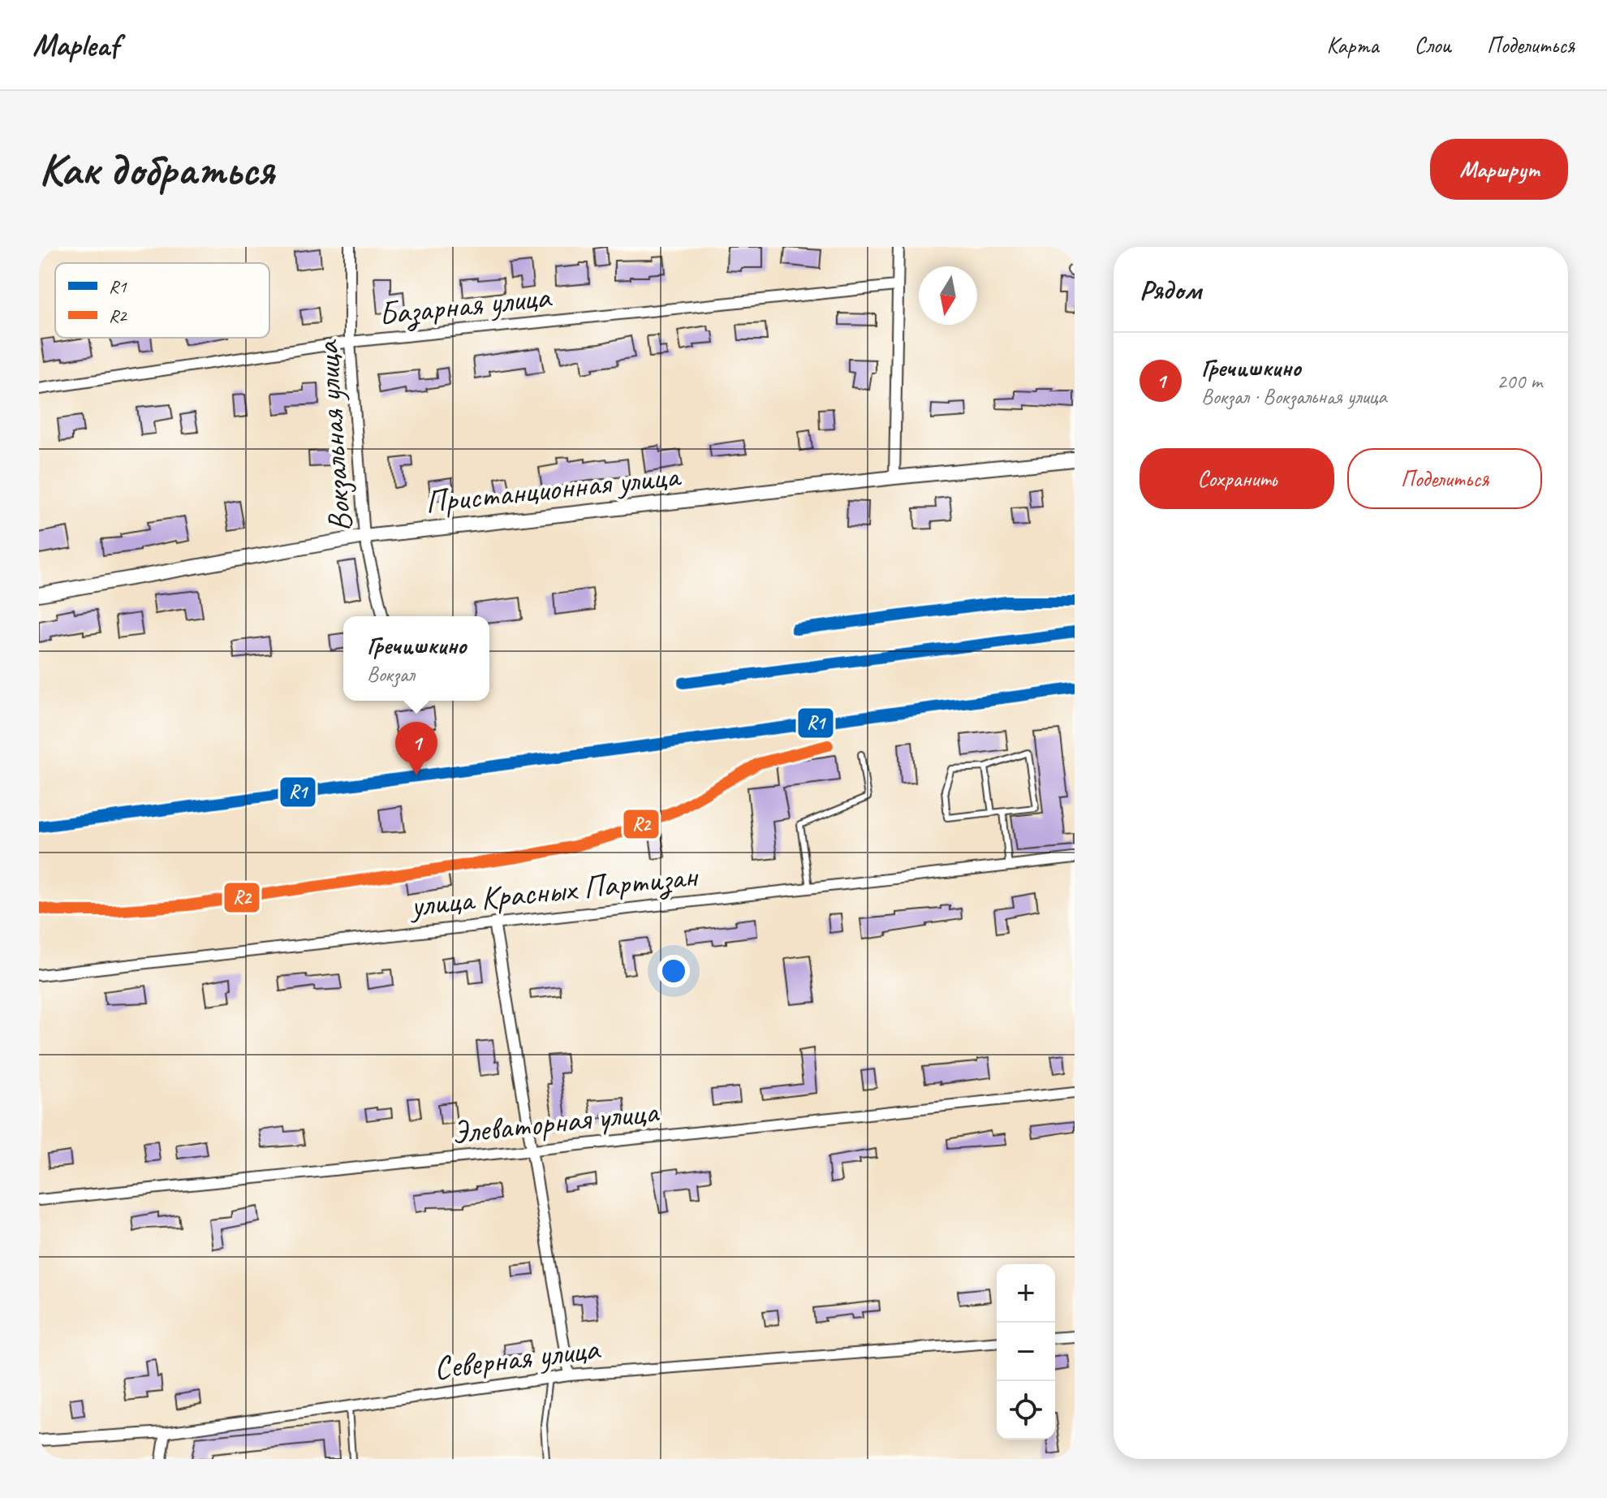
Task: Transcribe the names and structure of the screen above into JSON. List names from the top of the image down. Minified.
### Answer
{"streets":{"street":["Базарная улица","Вокзальная улица","Пристанционная улица","улица Красных Партизан","Элеваторная улица","Северная улица"]},"crossings":[["Базарная улица","Вокзальная улица"],["Вокзальная улица","Пристанционная улица"]],"lines":["transit line R1","transit line R2"],"legend":["R1","R2"],"north":"bottom","page":{"header":"Mapleaf","nav":["Карта","Слои","Поделиться"],"buttons":["Маршрут",["Сохранить","Поделиться"]],"title":"Как добраться","heading":"Рядом","list":[{"mark":"1","name":"Гречишкино","note":"Вокзал · Вокзальная улица","value":"200 m"}],"popup":["Гречишкино","Вокзал"],"pins":"1","map_buttons":["+","−"]}}
